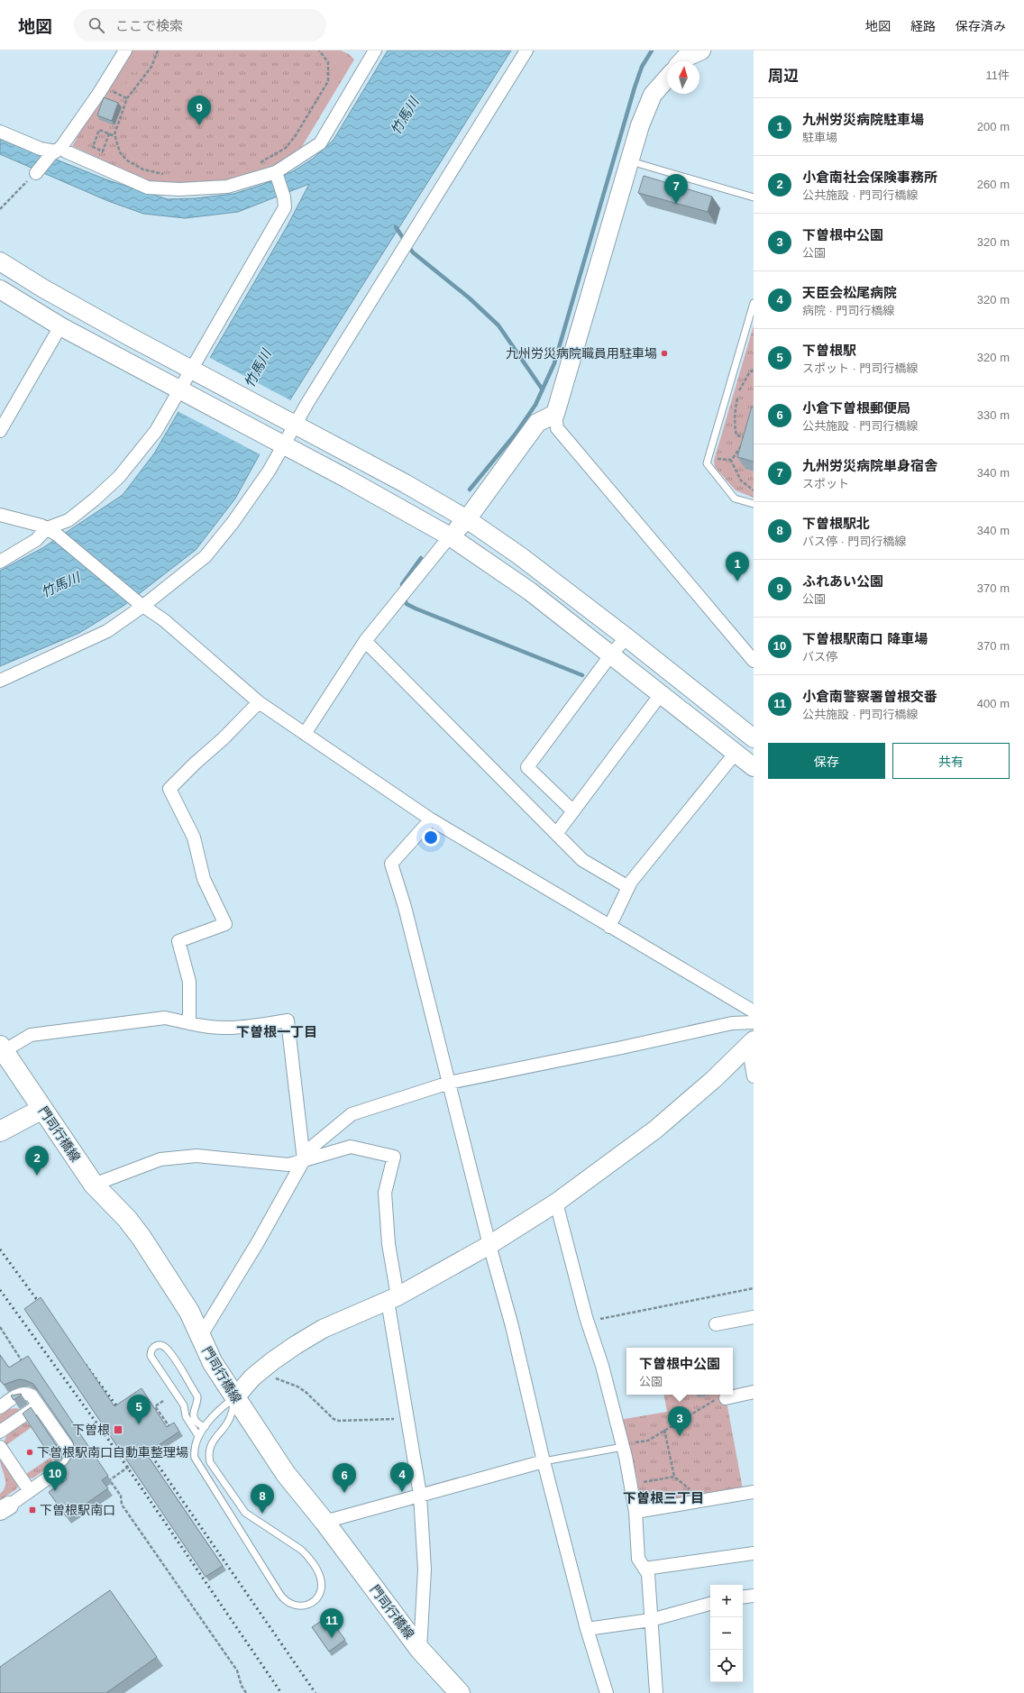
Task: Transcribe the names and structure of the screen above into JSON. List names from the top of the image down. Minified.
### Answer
{"streets":{"main road":["門司行橋線"]},"districts":["下曽根一丁目","下曽根三丁目"],"water":["竹馬川"],"places":{"other":["九州労災病院職員用駐車場","下曽根駅南口自動車整理場"],"transit":["下曽根","下曽根駅南口"]},"north":"top","page":{"header":"地図","search":"ここで検索","nav":["地図","経路","保存済み"],"heading":["周辺","11件"],"pins":["9","7","1","2","5","3","10","4","6","8","11"],"list":[{"mark":"1","name":"九州労災病院駐車場","note":"駐車場","value":"200 m"},{"mark":"2","name":"小倉南社会保険事務所","note":"公共施設 · 門司行橋線","value":"260 m"},{"mark":"3","name":"下曽根中公園","note":"公園","value":"320 m"},{"mark":"4","name":"天臣会松尾病院","note":"病院 · 門司行橋線","value":"320 m"},{"mark":"5","name":"下曽根駅","note":"スポット · 門司行橋線","value":"320 m"},{"mark":"6","name":"小倉下曽根郵便局","note":"公共施設 · 門司行橋線","value":"330 m"},{"mark":"7","name":"九州労災病院単身宿舎","note":"スポット","value":"340 m"},{"mark":"8","name":"下曽根駅北","note":"バス停 · 門司行橋線","value":"340 m"},{"mark":"9","name":"ふれあい公園","note":"公園","value":"370 m"},{"mark":"10","name":"下曽根駅南口 降車場","note":"バス停","value":"370 m"},{"mark":"11","name":"小倉南警察署曽根交番","note":"公共施設 · 門司行橋線","value":"400 m"}],"buttons":["保存","共有"],"popup":["下曽根中公園","公園"],"map_buttons":["+","−"]}}
